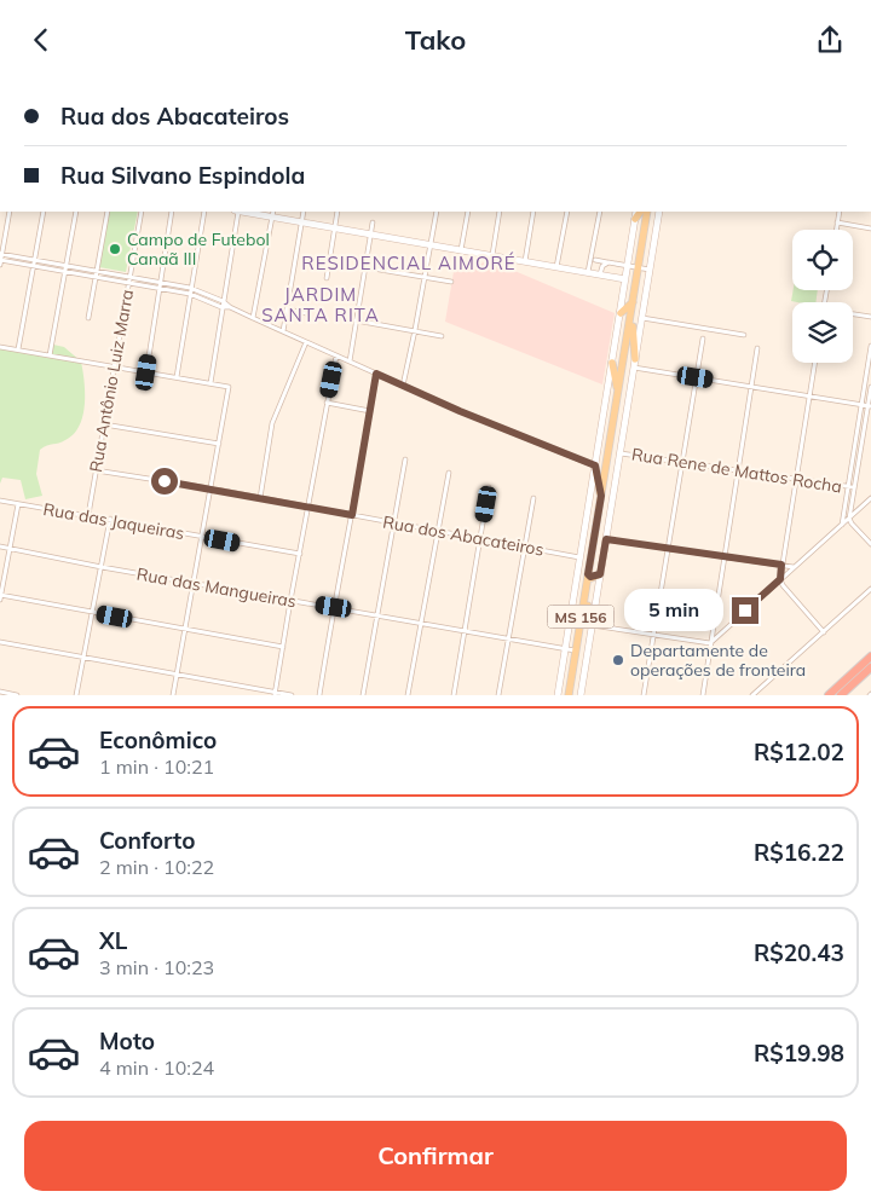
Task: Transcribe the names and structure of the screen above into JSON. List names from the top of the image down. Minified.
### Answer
{"streets":{"main road":["MS 156"],"street":["Rua Antônio Luiz Marra","Rua Rene de Mattos Rocha","Rua das Jaqueiras","Rua dos Abacateiros","Rua das Mangueiras"]},"crossings":[["Rua Antônio Luiz Marra","Rua das Jaqueiras"],["Rua Antônio Luiz Marra","Rua dos Abacateiros"],["Rua das Mangueiras","MS 156"]],"districts":["RESIDENCIAL AIMORÉ","JARDIM SANTA RITA"],"places":["Campo de Futebol Canaã III","Departamente de operações de fronteira"],"page":{"header":"Tako","banner":["Rua dos Abacateiros","Rua Silvano Espindola"],"bubble":"5 min","list":[{"name":"Econômico","note":"1 min · 10:21","value":"R$12.02"},{"name":"Conforto","note":"2 min · 10:22","value":"R$16.22"},{"name":"XL","note":"3 min · 10:23","value":"R$20.43"},{"name":"Moto","note":"4 min · 10:24","value":"R$19.98"}],"buttons":"Confirmar"}}
